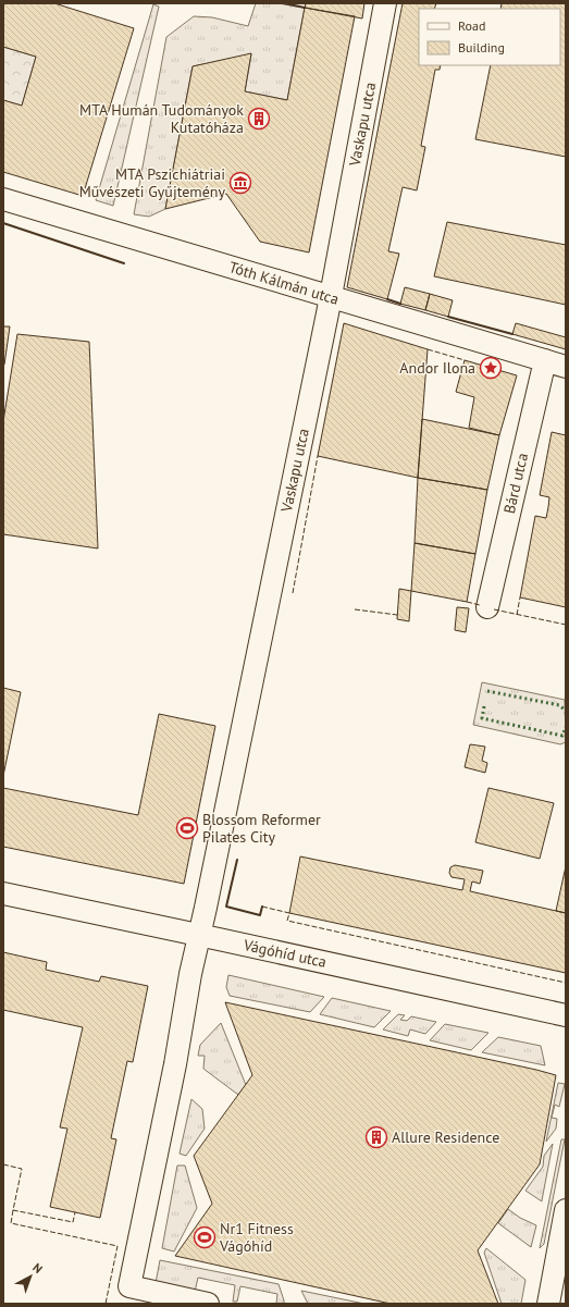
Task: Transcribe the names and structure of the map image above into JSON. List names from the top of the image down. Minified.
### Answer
{"streets":{"street":["Vaskapu utca","Tóth Kálmán utca","Bárd utca","Vágóhíd utca"]},"crossings":[["Vaskapu utca","Tóth Kálmán utca"],["Vaskapu utca","Vágóhíd utca"],["Tóth Kálmán utca","Bárd utca"]],"places":{"building":["MTA Humán Tudományok Kutatóháza","Allure Residence"],"museum":["MTA Pszichiátriai Művészeti Gyűjtemény"],"place":["Andor Ilona"],"sports":["Blossom Reformer Pilates City","Nr1 Fitness Vágóhíd"]},"legend":["Road","Building"],"north":"top right"}
